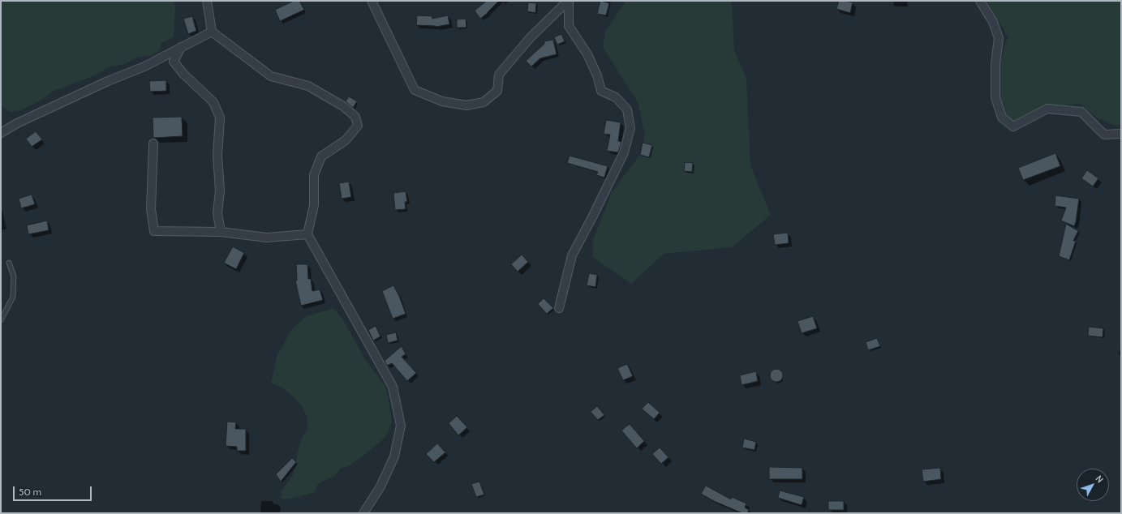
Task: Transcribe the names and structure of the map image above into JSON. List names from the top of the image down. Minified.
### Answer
{"scale_bar":"50 m","north":"top right"}
